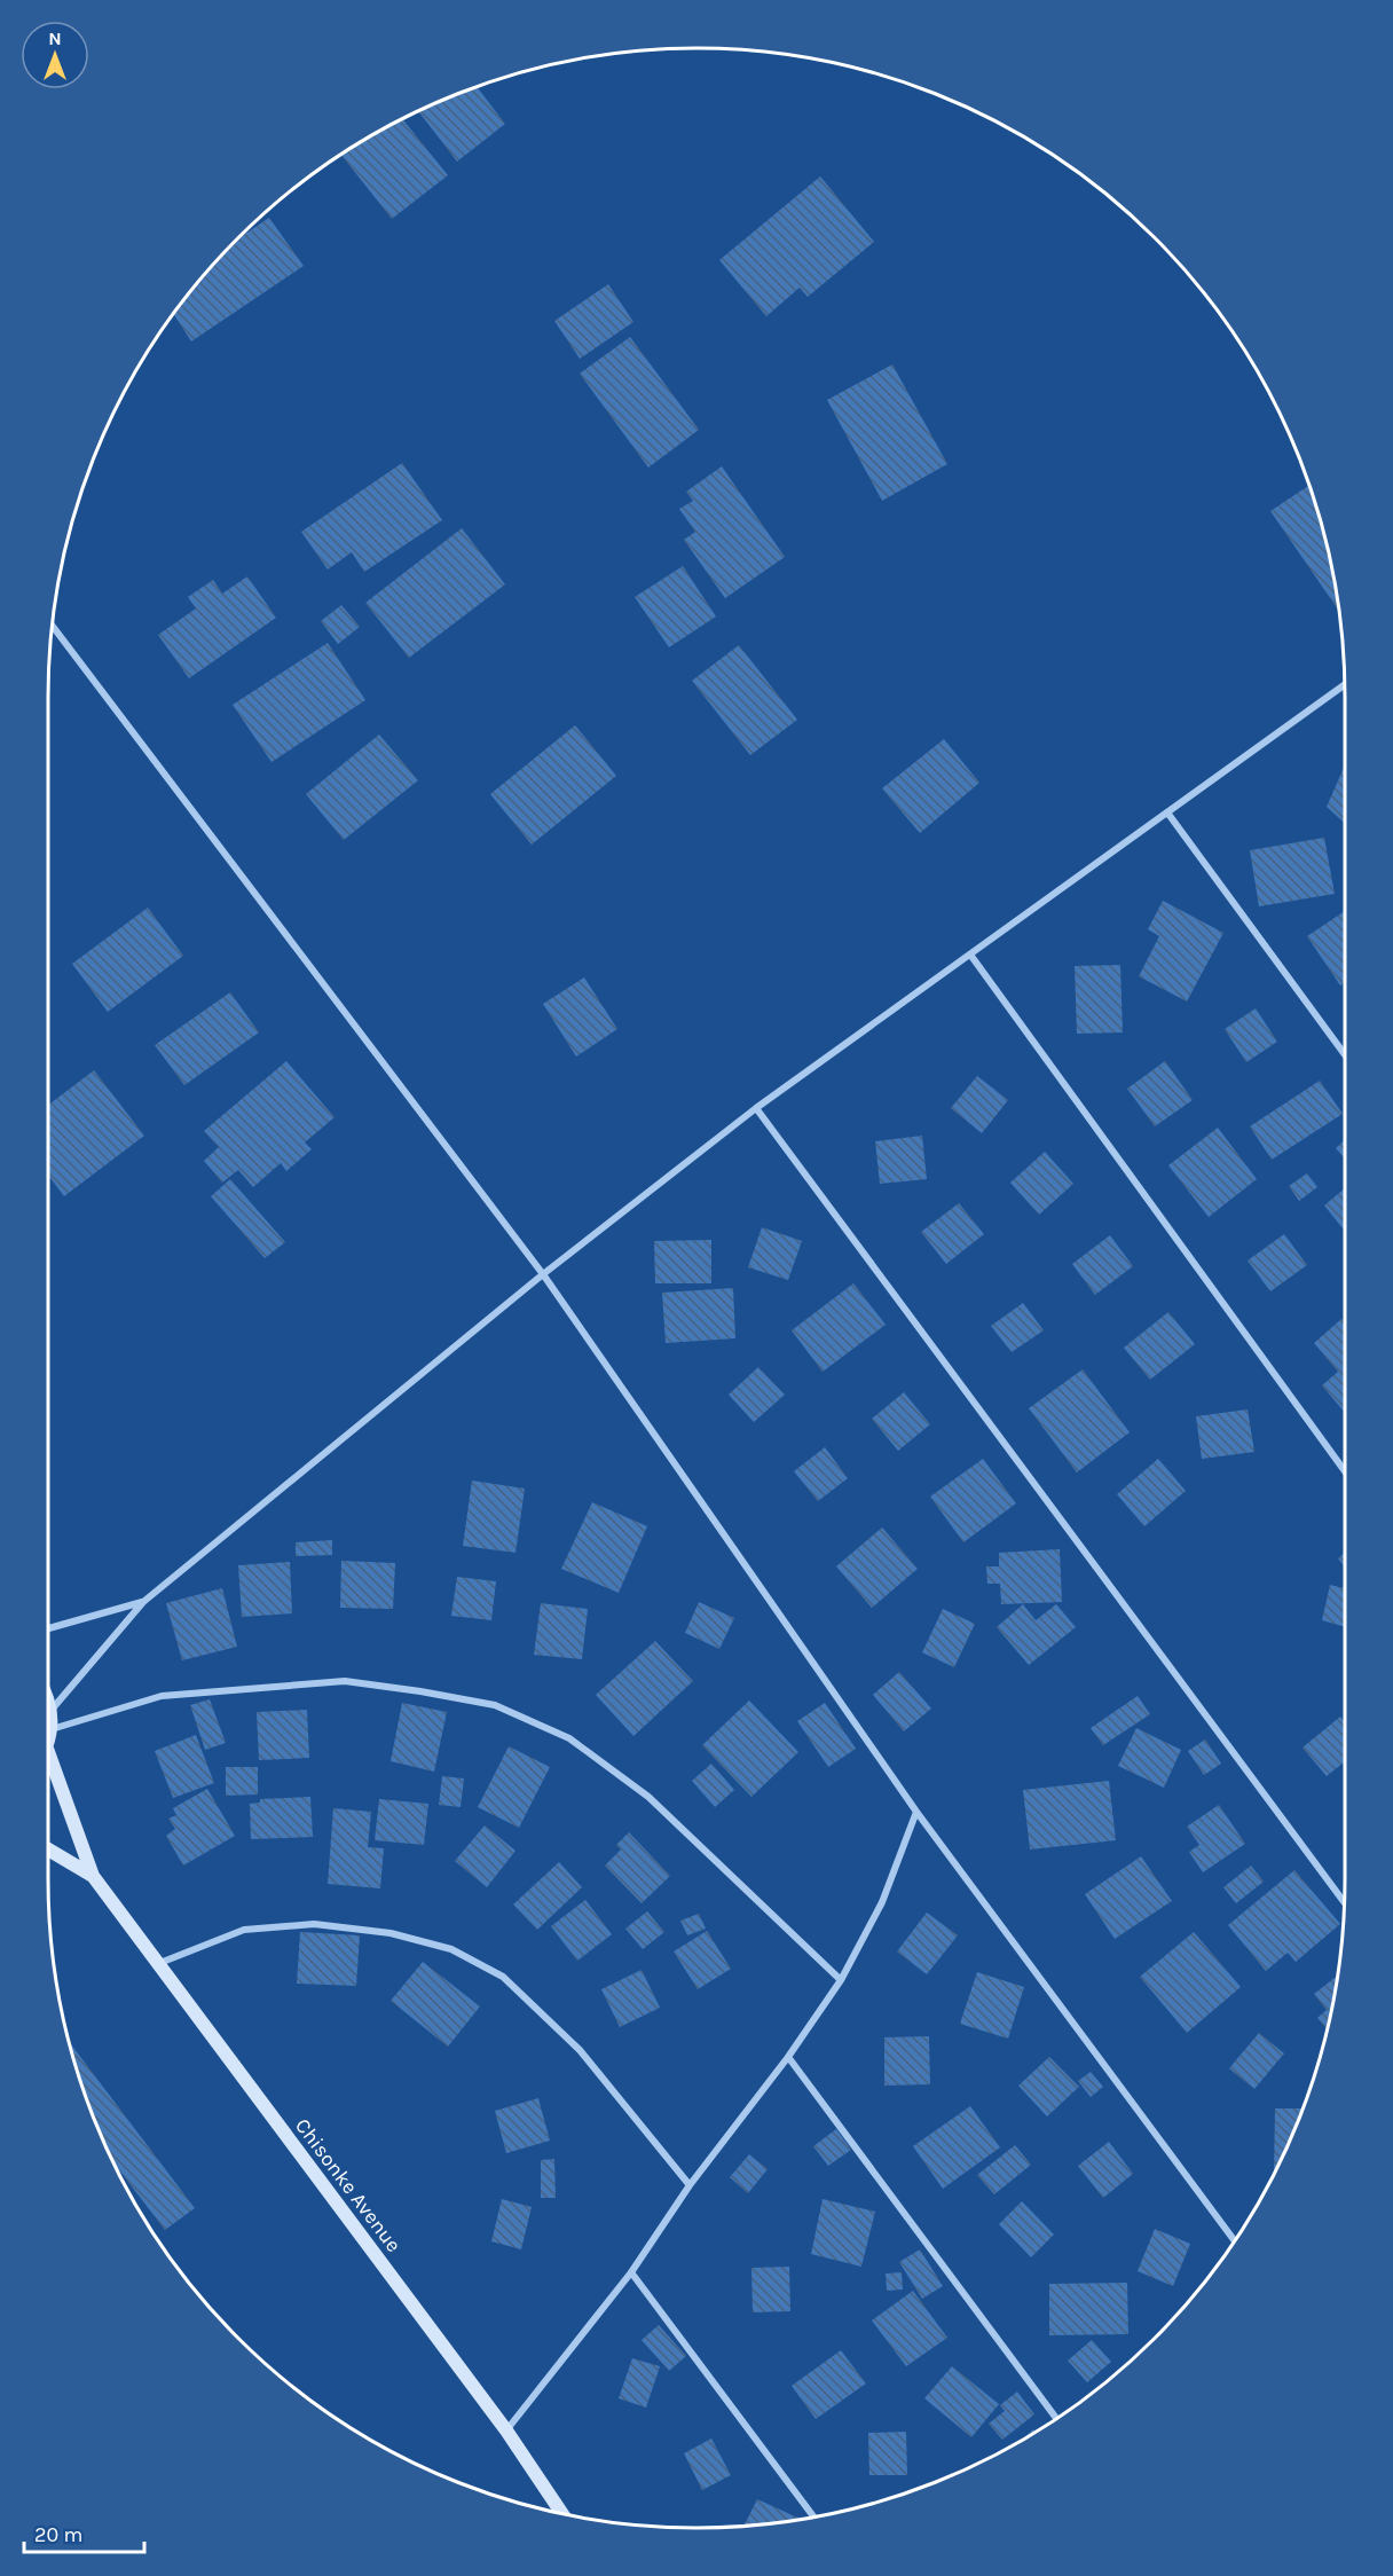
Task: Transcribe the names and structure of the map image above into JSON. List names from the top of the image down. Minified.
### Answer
{"streets":{"street":["Chisonke Avenue"]},"scale_bar":"20 m","north":"top"}
